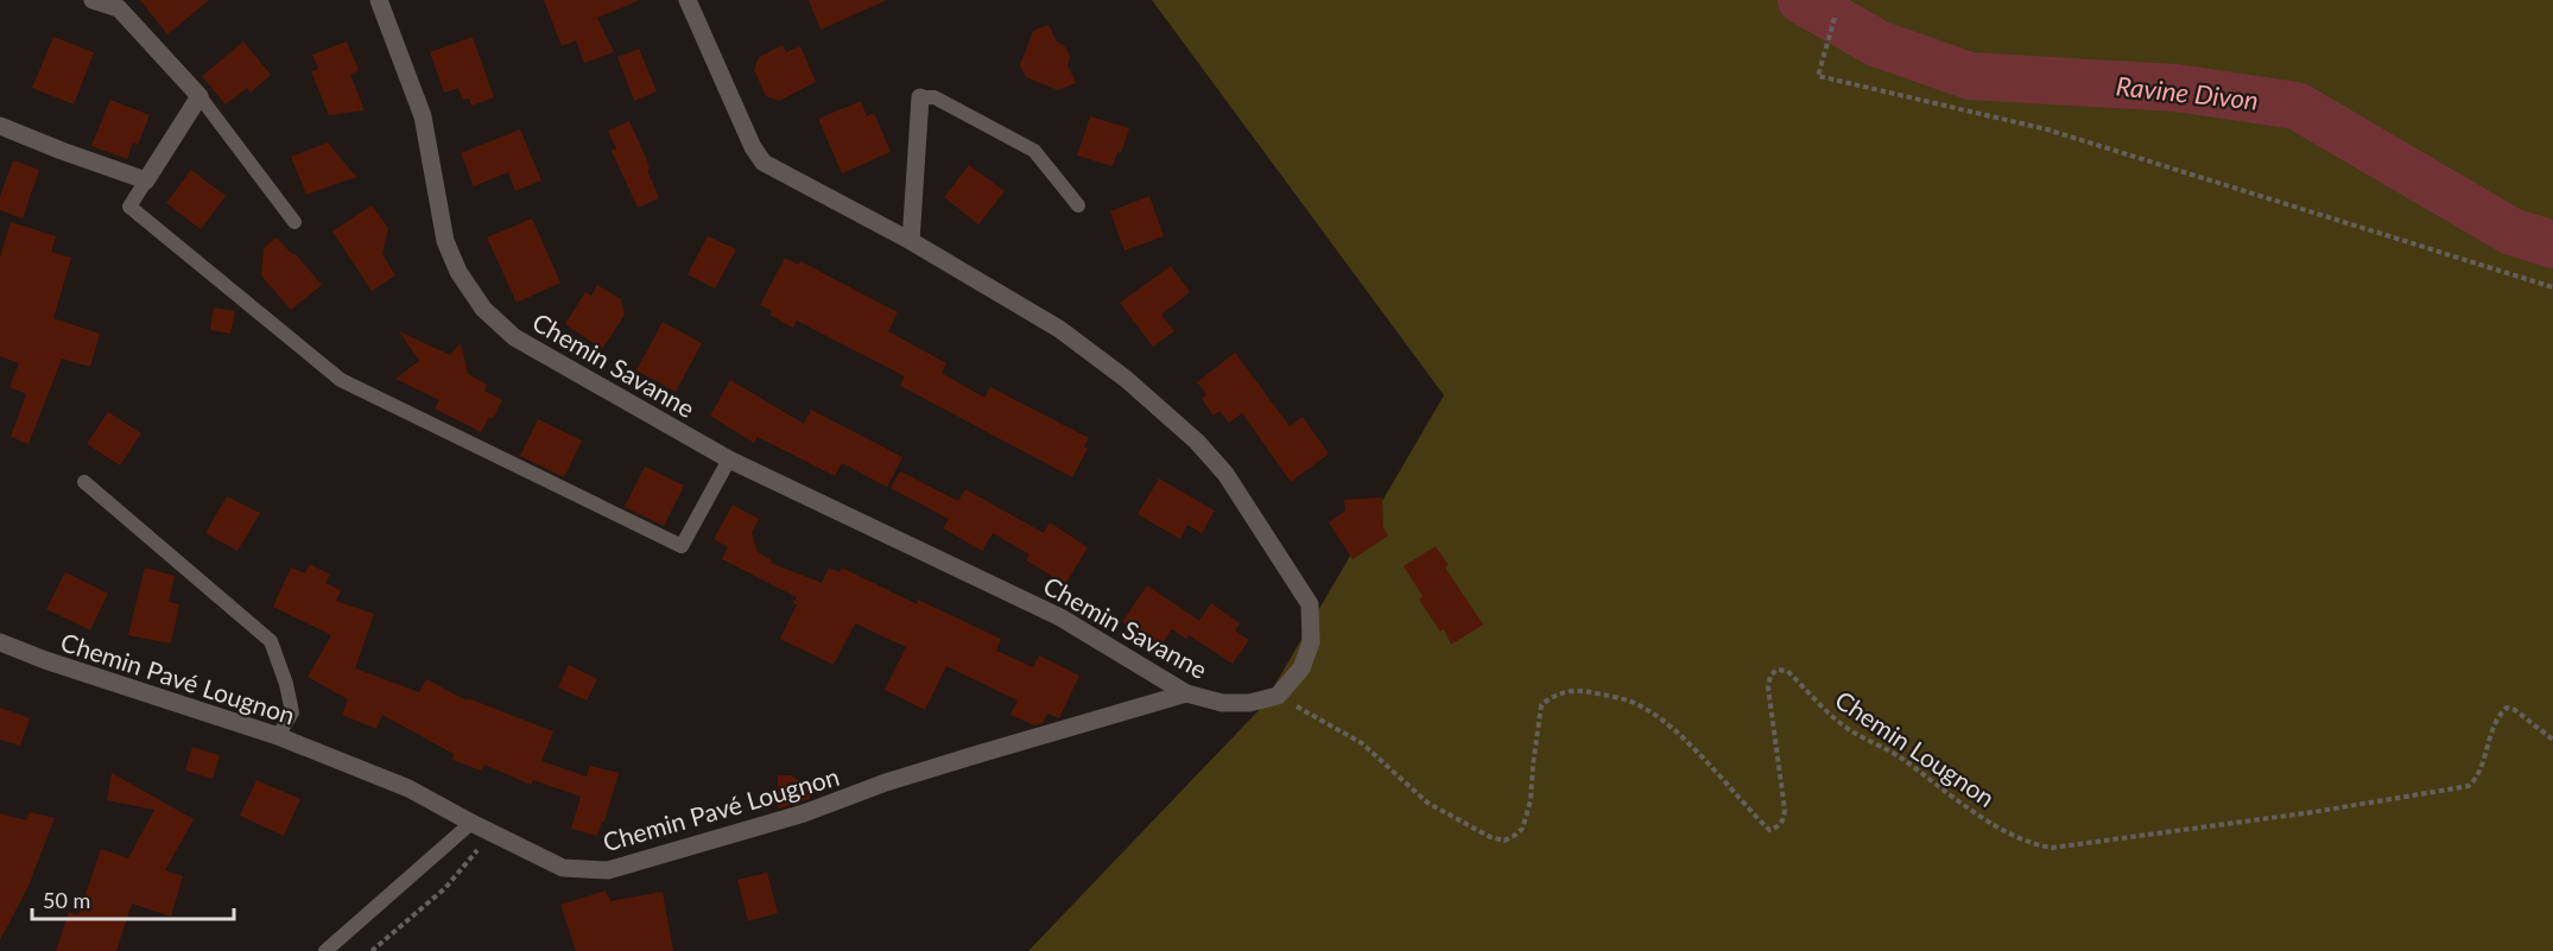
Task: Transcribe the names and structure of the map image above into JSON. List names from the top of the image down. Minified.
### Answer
{"streets":{"street":["Chemin Savanne","Chemin Pavé Lougnon"],"path":["Chemin Lougnon"]},"crossings":[["Chemin Savanne","Chemin Pavé Lougnon"],["Chemin Savanne","Chemin Lougnon"]],"water":["Ravine Divon"],"scale_bar":"50 m"}
